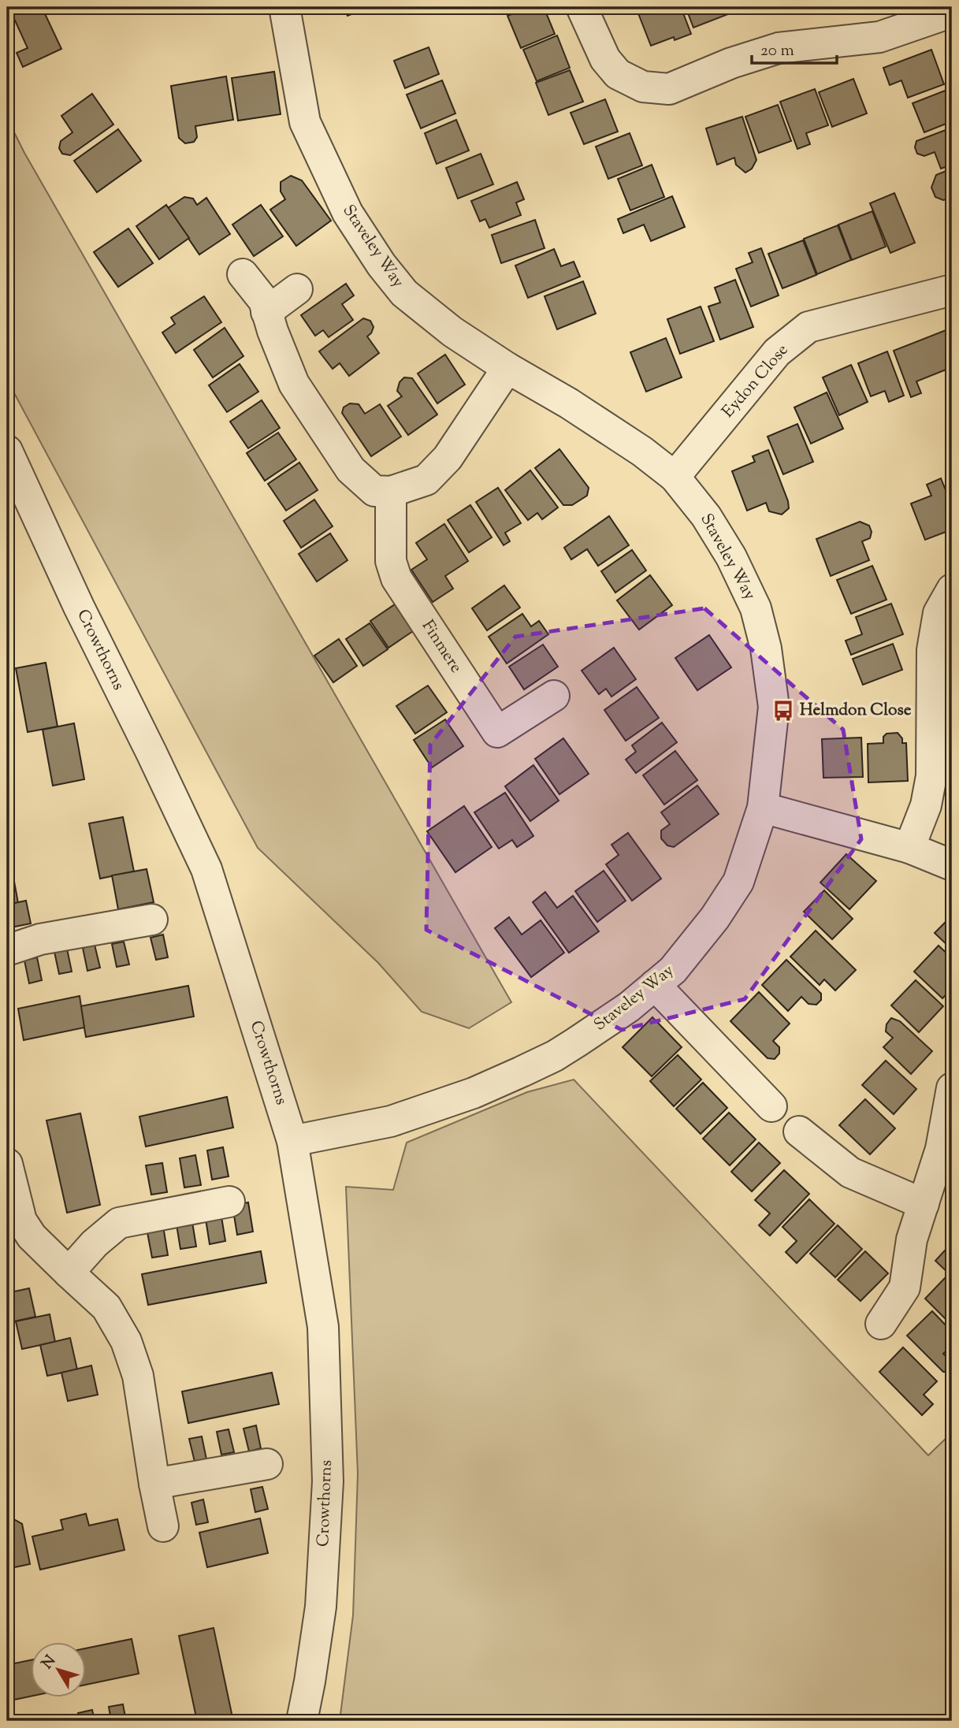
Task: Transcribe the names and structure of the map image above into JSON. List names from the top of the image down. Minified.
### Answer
{"streets":{"street":["Staveley Way","Eydon Close","Finmere","Crowthorns"]},"crossings":[["Staveley Way","Eydon Close"],["Staveley Way","Crowthorns"]],"places":{"bus stop":["Helmdon Close"]},"scale_bar":"20 m","north":"top left"}
